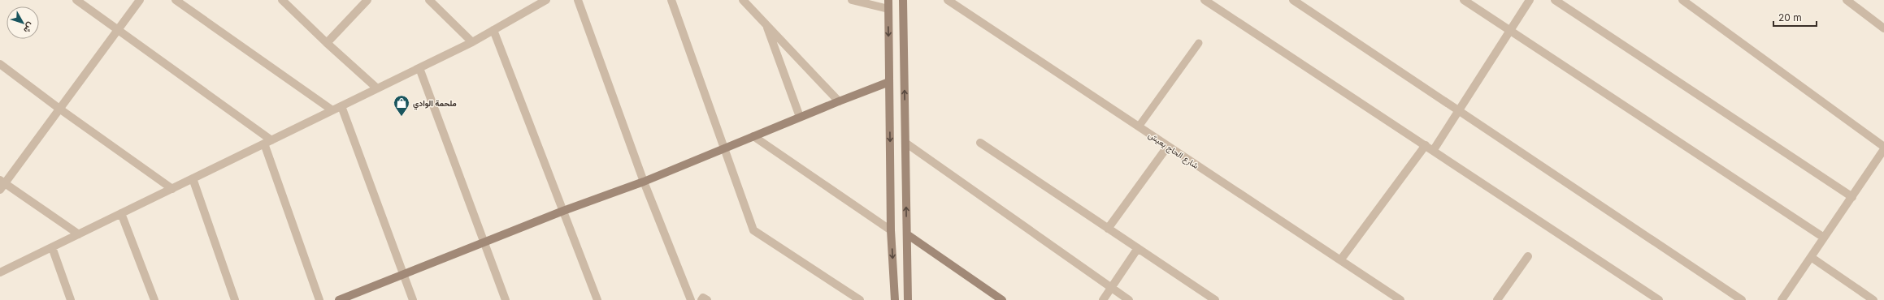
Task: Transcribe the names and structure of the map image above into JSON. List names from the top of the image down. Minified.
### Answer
{"streets":{"street":["شارع الحاج يعيش"]},"places":{"shop":["ملحمة الوادي"]},"scale_bar":"20 m","north":"bottom right"}
